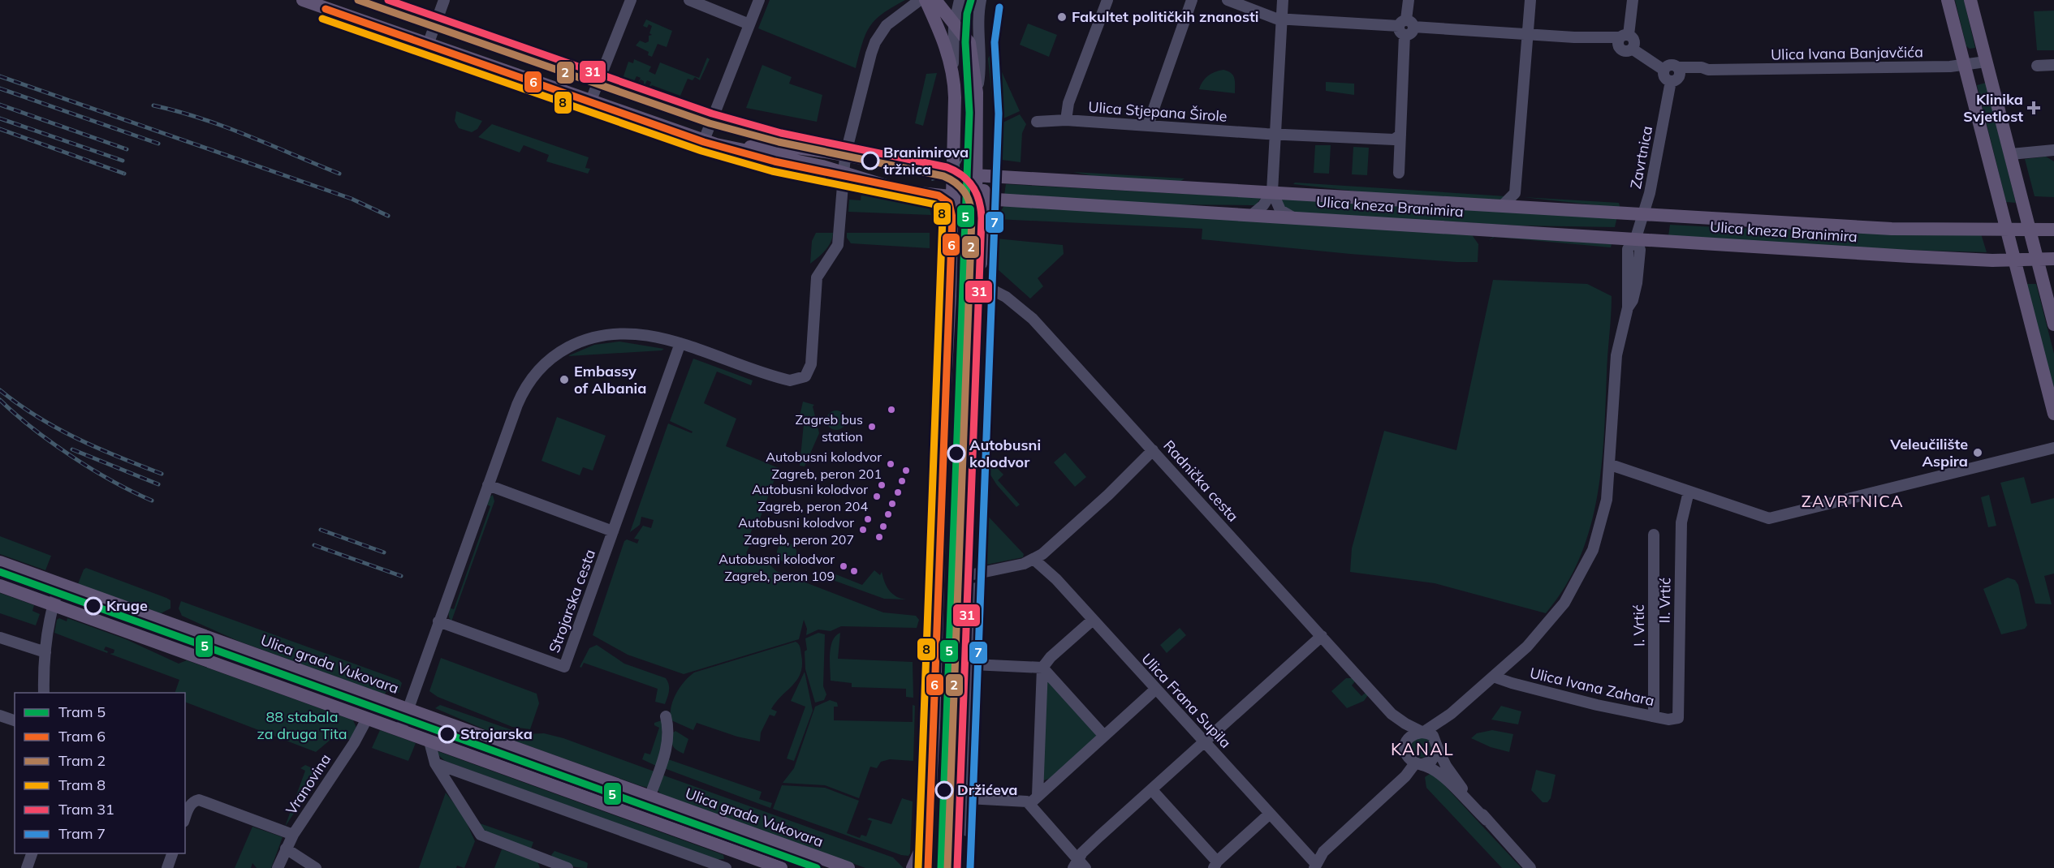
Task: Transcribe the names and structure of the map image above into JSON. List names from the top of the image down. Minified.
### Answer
{"streets":{"main road":["Ulica kneza Branimira","Ulica grada Vukovara"],"street":["Ulica Ivana Banjavčića","Ulica Stjepana Širole","Zavrtnica","Radnička cesta","II. Vrtić","Strojarska cesta","I. Vrtić","Ulica Ivana Zahara","Ulica Frana Supila","Vranovina"]},"crossings":[["Ulica Ivana Banjavčića","Zavrtnica"],["Zavrtnica","Ulica kneza Branimira"],["Zavrtnica","Ulica Ivana Zahara"],["Radnička cesta","Ulica Ivana Zahara"],["II. Vrtić","Ulica Ivana Zahara"],["I. Vrtić","Ulica Ivana Zahara"]],"districts":["ZAVRTNICA","KANAL"],"parks":["88 stabala za druga Tita"],"places":{"other":["Fakultet političkih znanosti","Branimirova tržnica","Embassy of Albania","Zagreb bus station","Veleučilište Aspira","Autobusni kolodvor","Autobusni kolodvor Zagreb, peron 201","Autobusni kolodvor Zagreb, peron 204","Autobusni kolodvor Zagreb, peron 207","Autobusni kolodvor Zagreb, peron 109","Kruge","Strojarska","Držićeva"],"health":["Klinika Svjetlost"]},"lines":["tram line 5","tram line 2","tram line 31","tram line 7","tram line 6","tram line 8"],"legend":["Tram 5","Tram 6","Tram 2","Tram 8","Tram 31","Tram 7"]}
